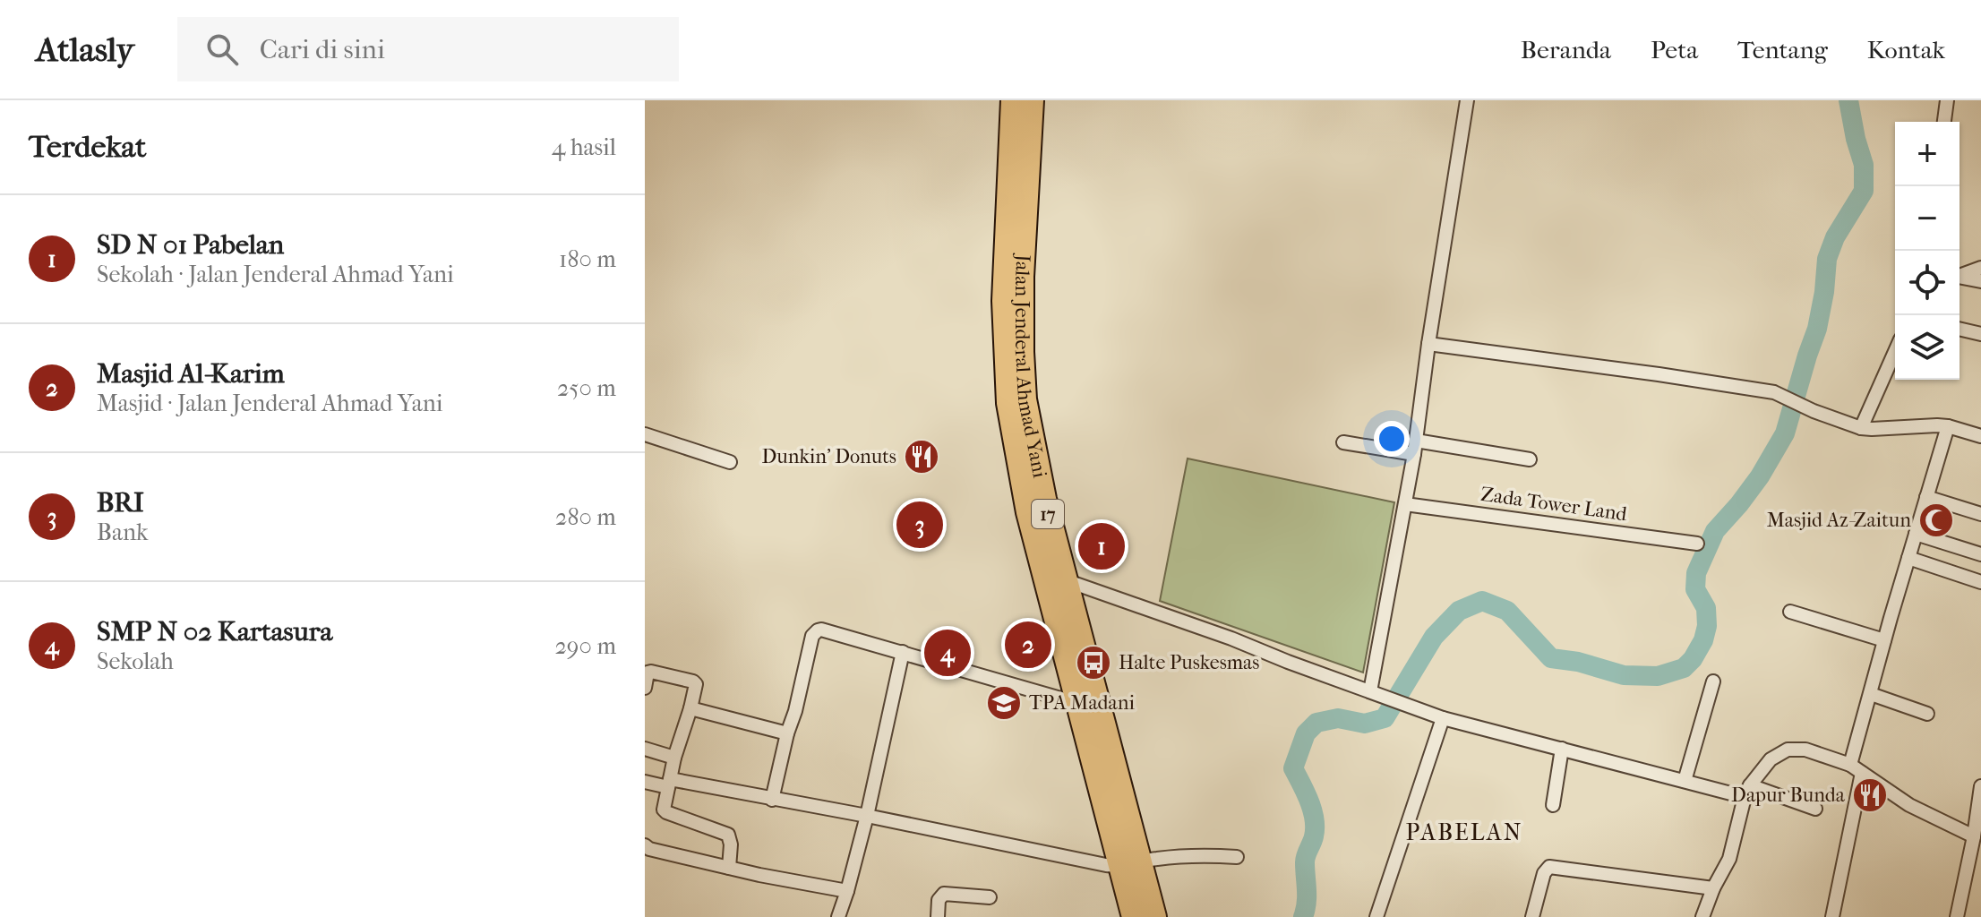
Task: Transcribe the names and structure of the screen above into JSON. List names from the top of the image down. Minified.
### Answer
{"streets":{"highway":["Jalan Jenderal Ahmad Yani","17"],"street":["Zada Tower Land"]},"districts":["PABELAN"],"places":{"restaurant":["Dunkin' Donuts","Dapur Bunda"],"mosque":["Masjid Az-Zaitun"],"bus stop":["Halte Puskesmas"],"school or university":["TPA Madani"]},"page":{"header":"Atlasly","search":"Cari di sini","nav":["Beranda","Peta","Tentang","Kontak"],"heading":["Terdekat","4 hasil"],"map_buttons":["+","−"],"list":[{"mark":"1","name":"SD N 01 Pabelan","note":"Sekolah · Jalan Jenderal Ahmad Yani","value":"180 m"},{"mark":"2","name":"Masjid Al-Karim","note":"Masjid · Jalan Jenderal Ahmad Yani","value":"250 m"},{"mark":"3","name":"BRI","note":"Bank","value":"280 m"},{"mark":"4","name":"SMP N 02 Kartasura","note":"Sekolah","value":"290 m"}],"pins":["3","1","2","4"]}}
